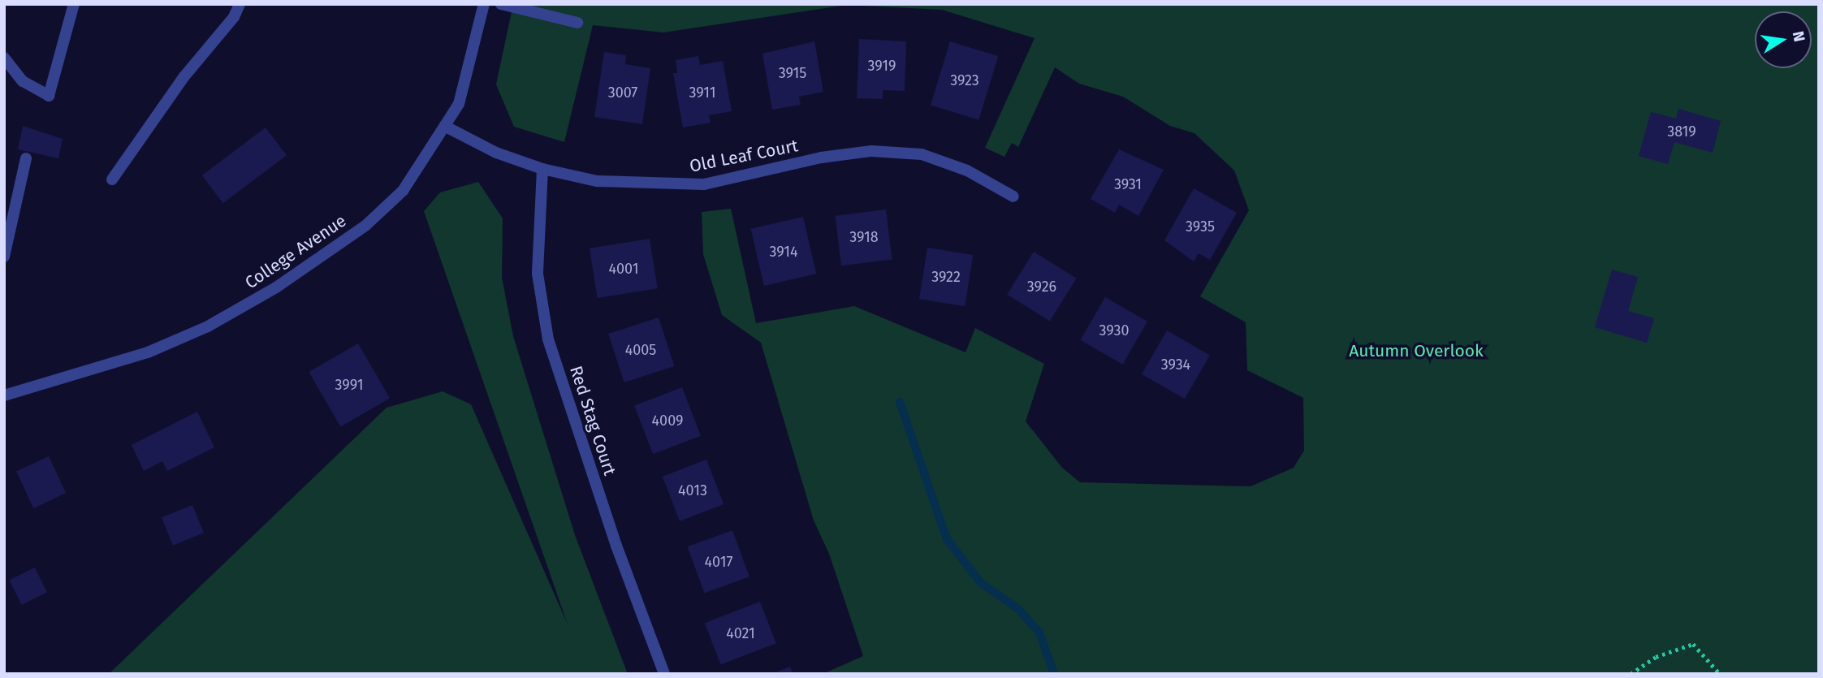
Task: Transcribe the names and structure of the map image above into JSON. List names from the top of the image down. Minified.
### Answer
{"streets":{"street":["Old Leaf Court","College Avenue","Red Stag Court"]},"crossings":[["Old Leaf Court","College Avenue"],["Old Leaf Court","Red Stag Court"]],"parks":["Autumn Overlook"],"house_numbers":["3919","3915","3923","3007","3911","3819","3931","3935","3918","3914","4001","3922","3926","3930","4005","3934","3991","4009","4013","4017","4021"],"north":"right"}
